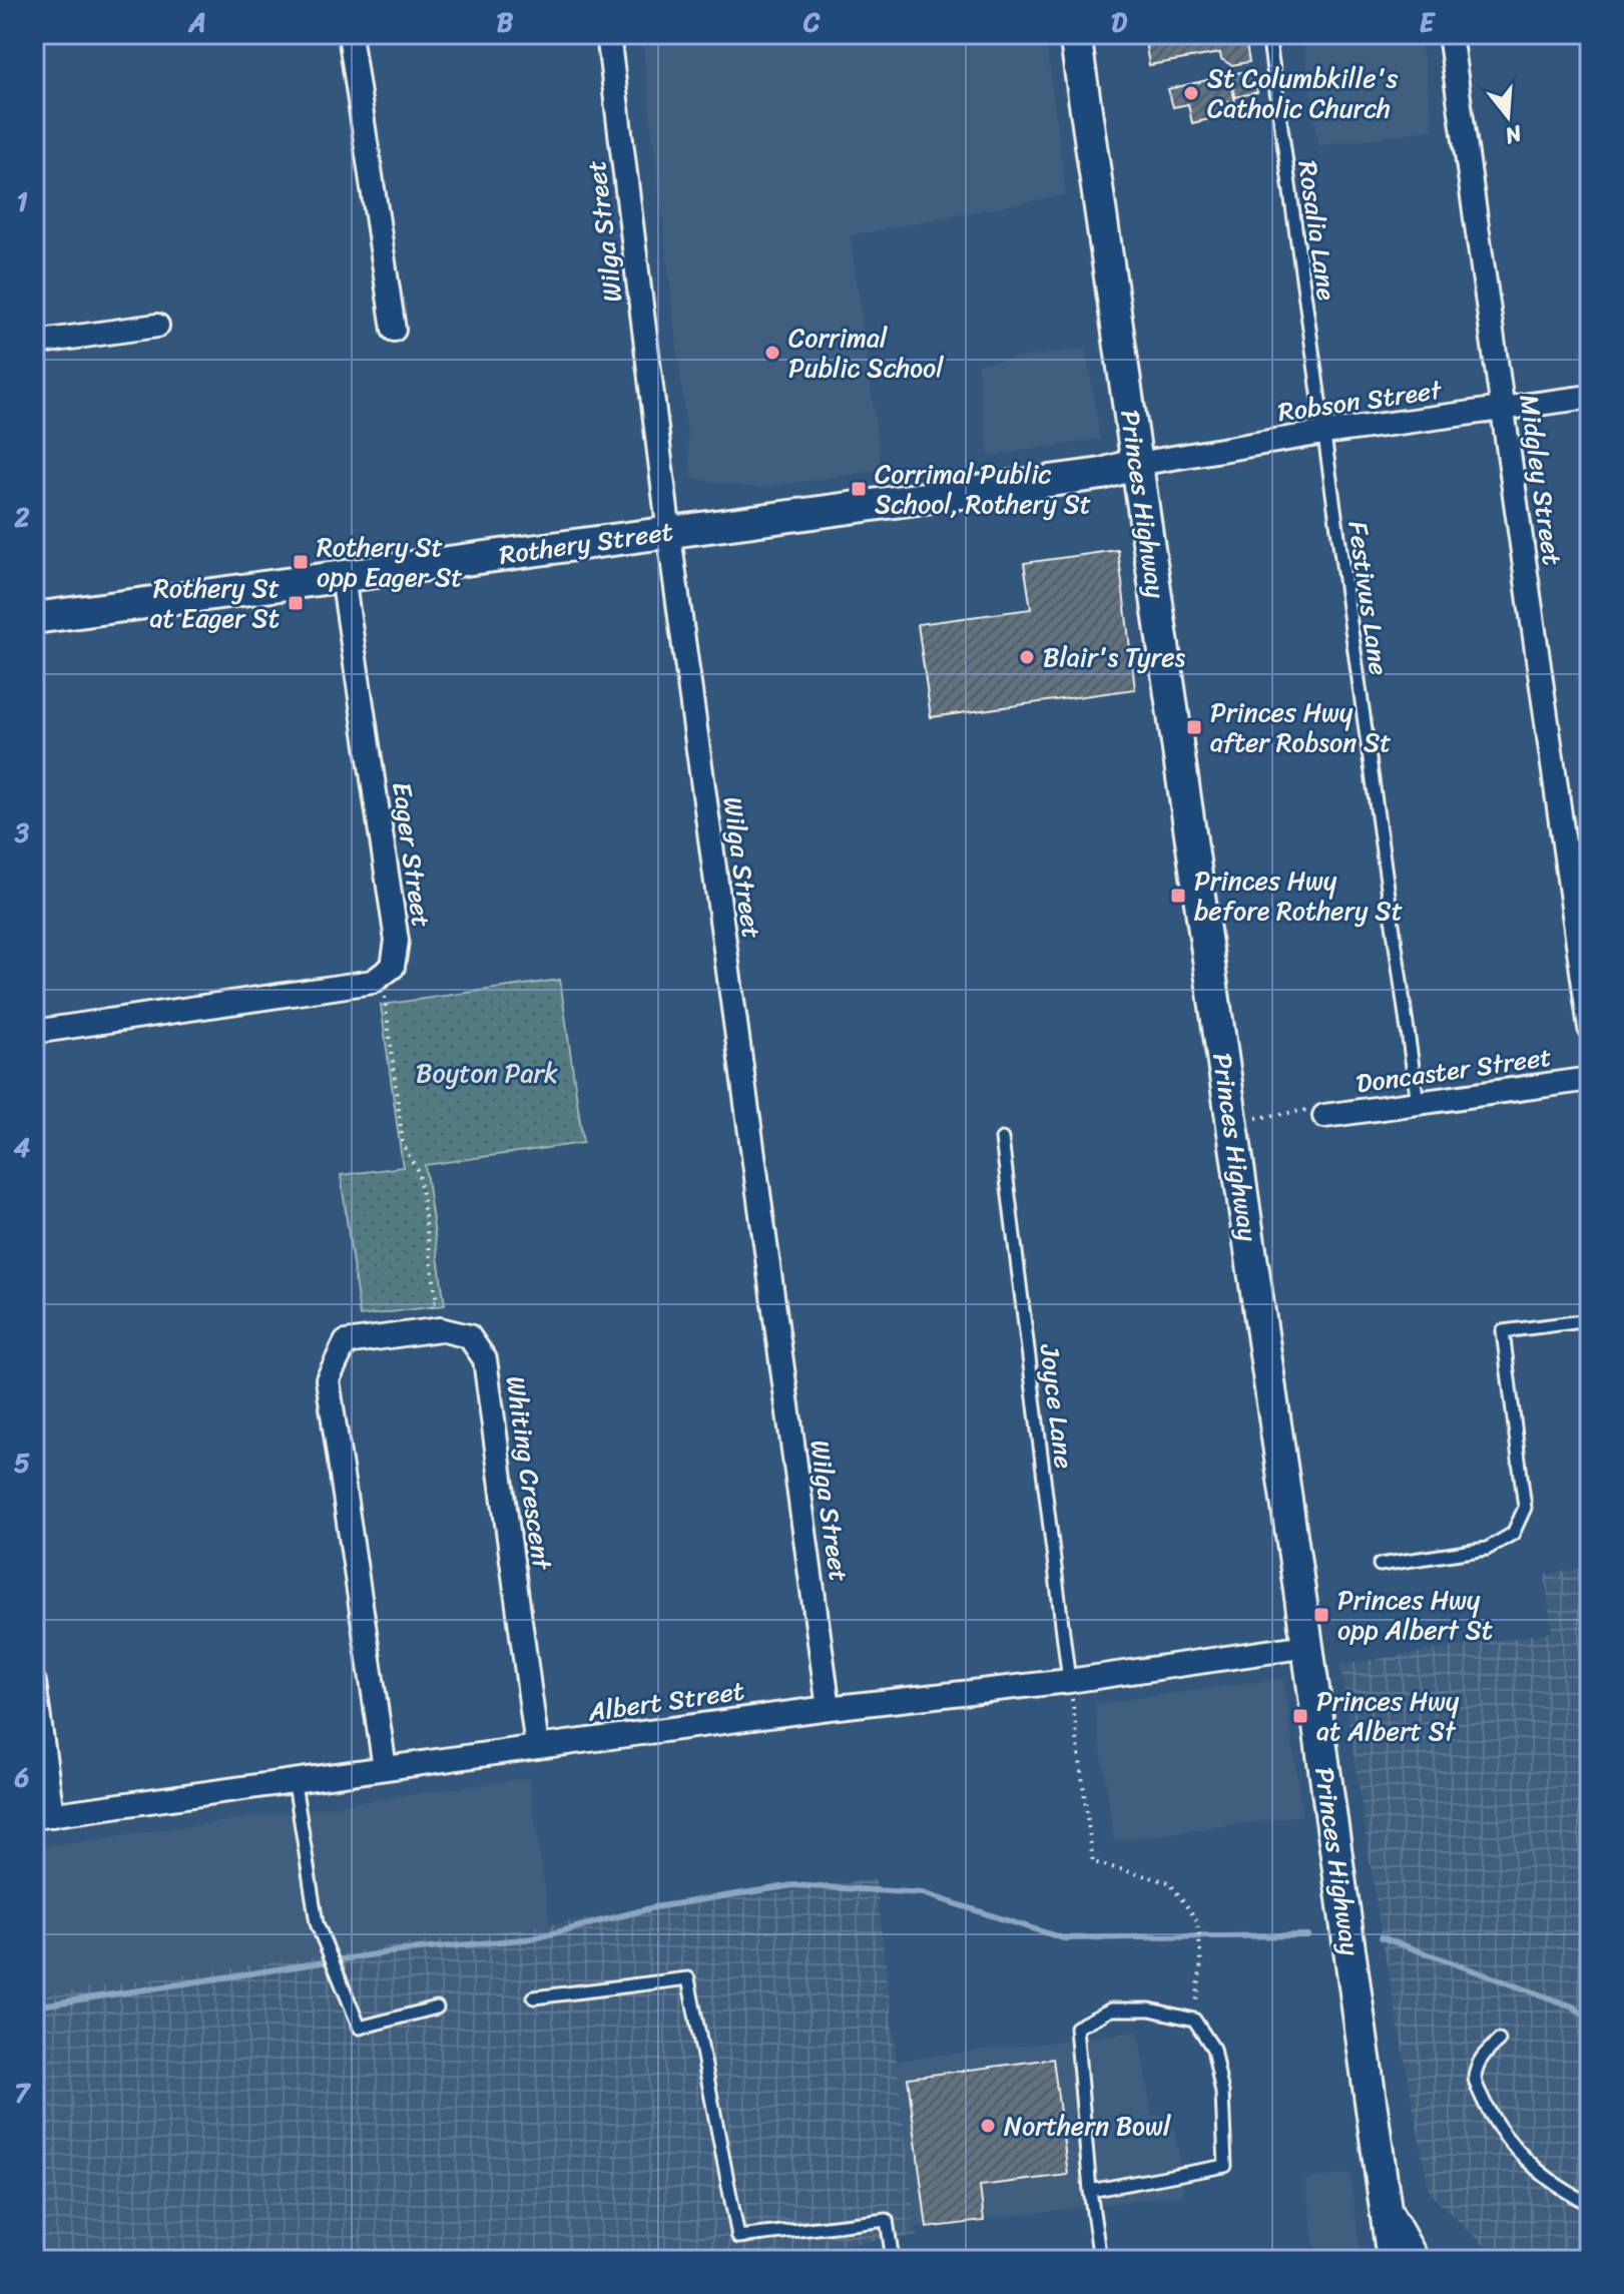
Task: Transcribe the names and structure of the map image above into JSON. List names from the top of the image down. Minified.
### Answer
{"streets":{"main road":["Princes Highway","Rothery Street"],"street":["Wilga Street","Robson Street","Midgley Street","Eager Street","Doncaster Street","Whiting Crescent","Albert Street"],"lane":["Rosalia Lane","Festivus Lane","Joyce Lane"]},"crossings":[["Rosalia Lane","Robson Street"],["Rosalia Lane","Festivus Lane"],["Wilga Street","Rothery Street"],["Wilga Street","Albert Street"],["Robson Street","Midgley Street"],["Robson Street","Princes Highway"],["Robson Street","Rothery Street"],["Robson Street","Festivus Lane"],["Princes Highway","Rothery Street"],["Princes Highway","Albert Street"],["Rothery Street","Eager Street"],["Festivus Lane","Doncaster Street"],["Joyce Lane","Albert Street"],["Whiting Crescent","Albert Street"]],"parks":["Boyton Park"],"places":{"other":["St Columbkille's Catholic Church","Corrimal Public School","Blair's Tyres","Northern Bowl"],"transit":["Corrimal Public School, Rothery St","Rothery St opp Eager St","Rothery St at Eager St","Princes Hwy after Robson St","Princes Hwy before Rothery St","Princes Hwy opp Albert St","Princes Hwy at Albert St"]},"north":"bottom","grid":{"columns":["A","B","C","D","E"],"rows":["1","2","3","4","5","6","7"]}}
